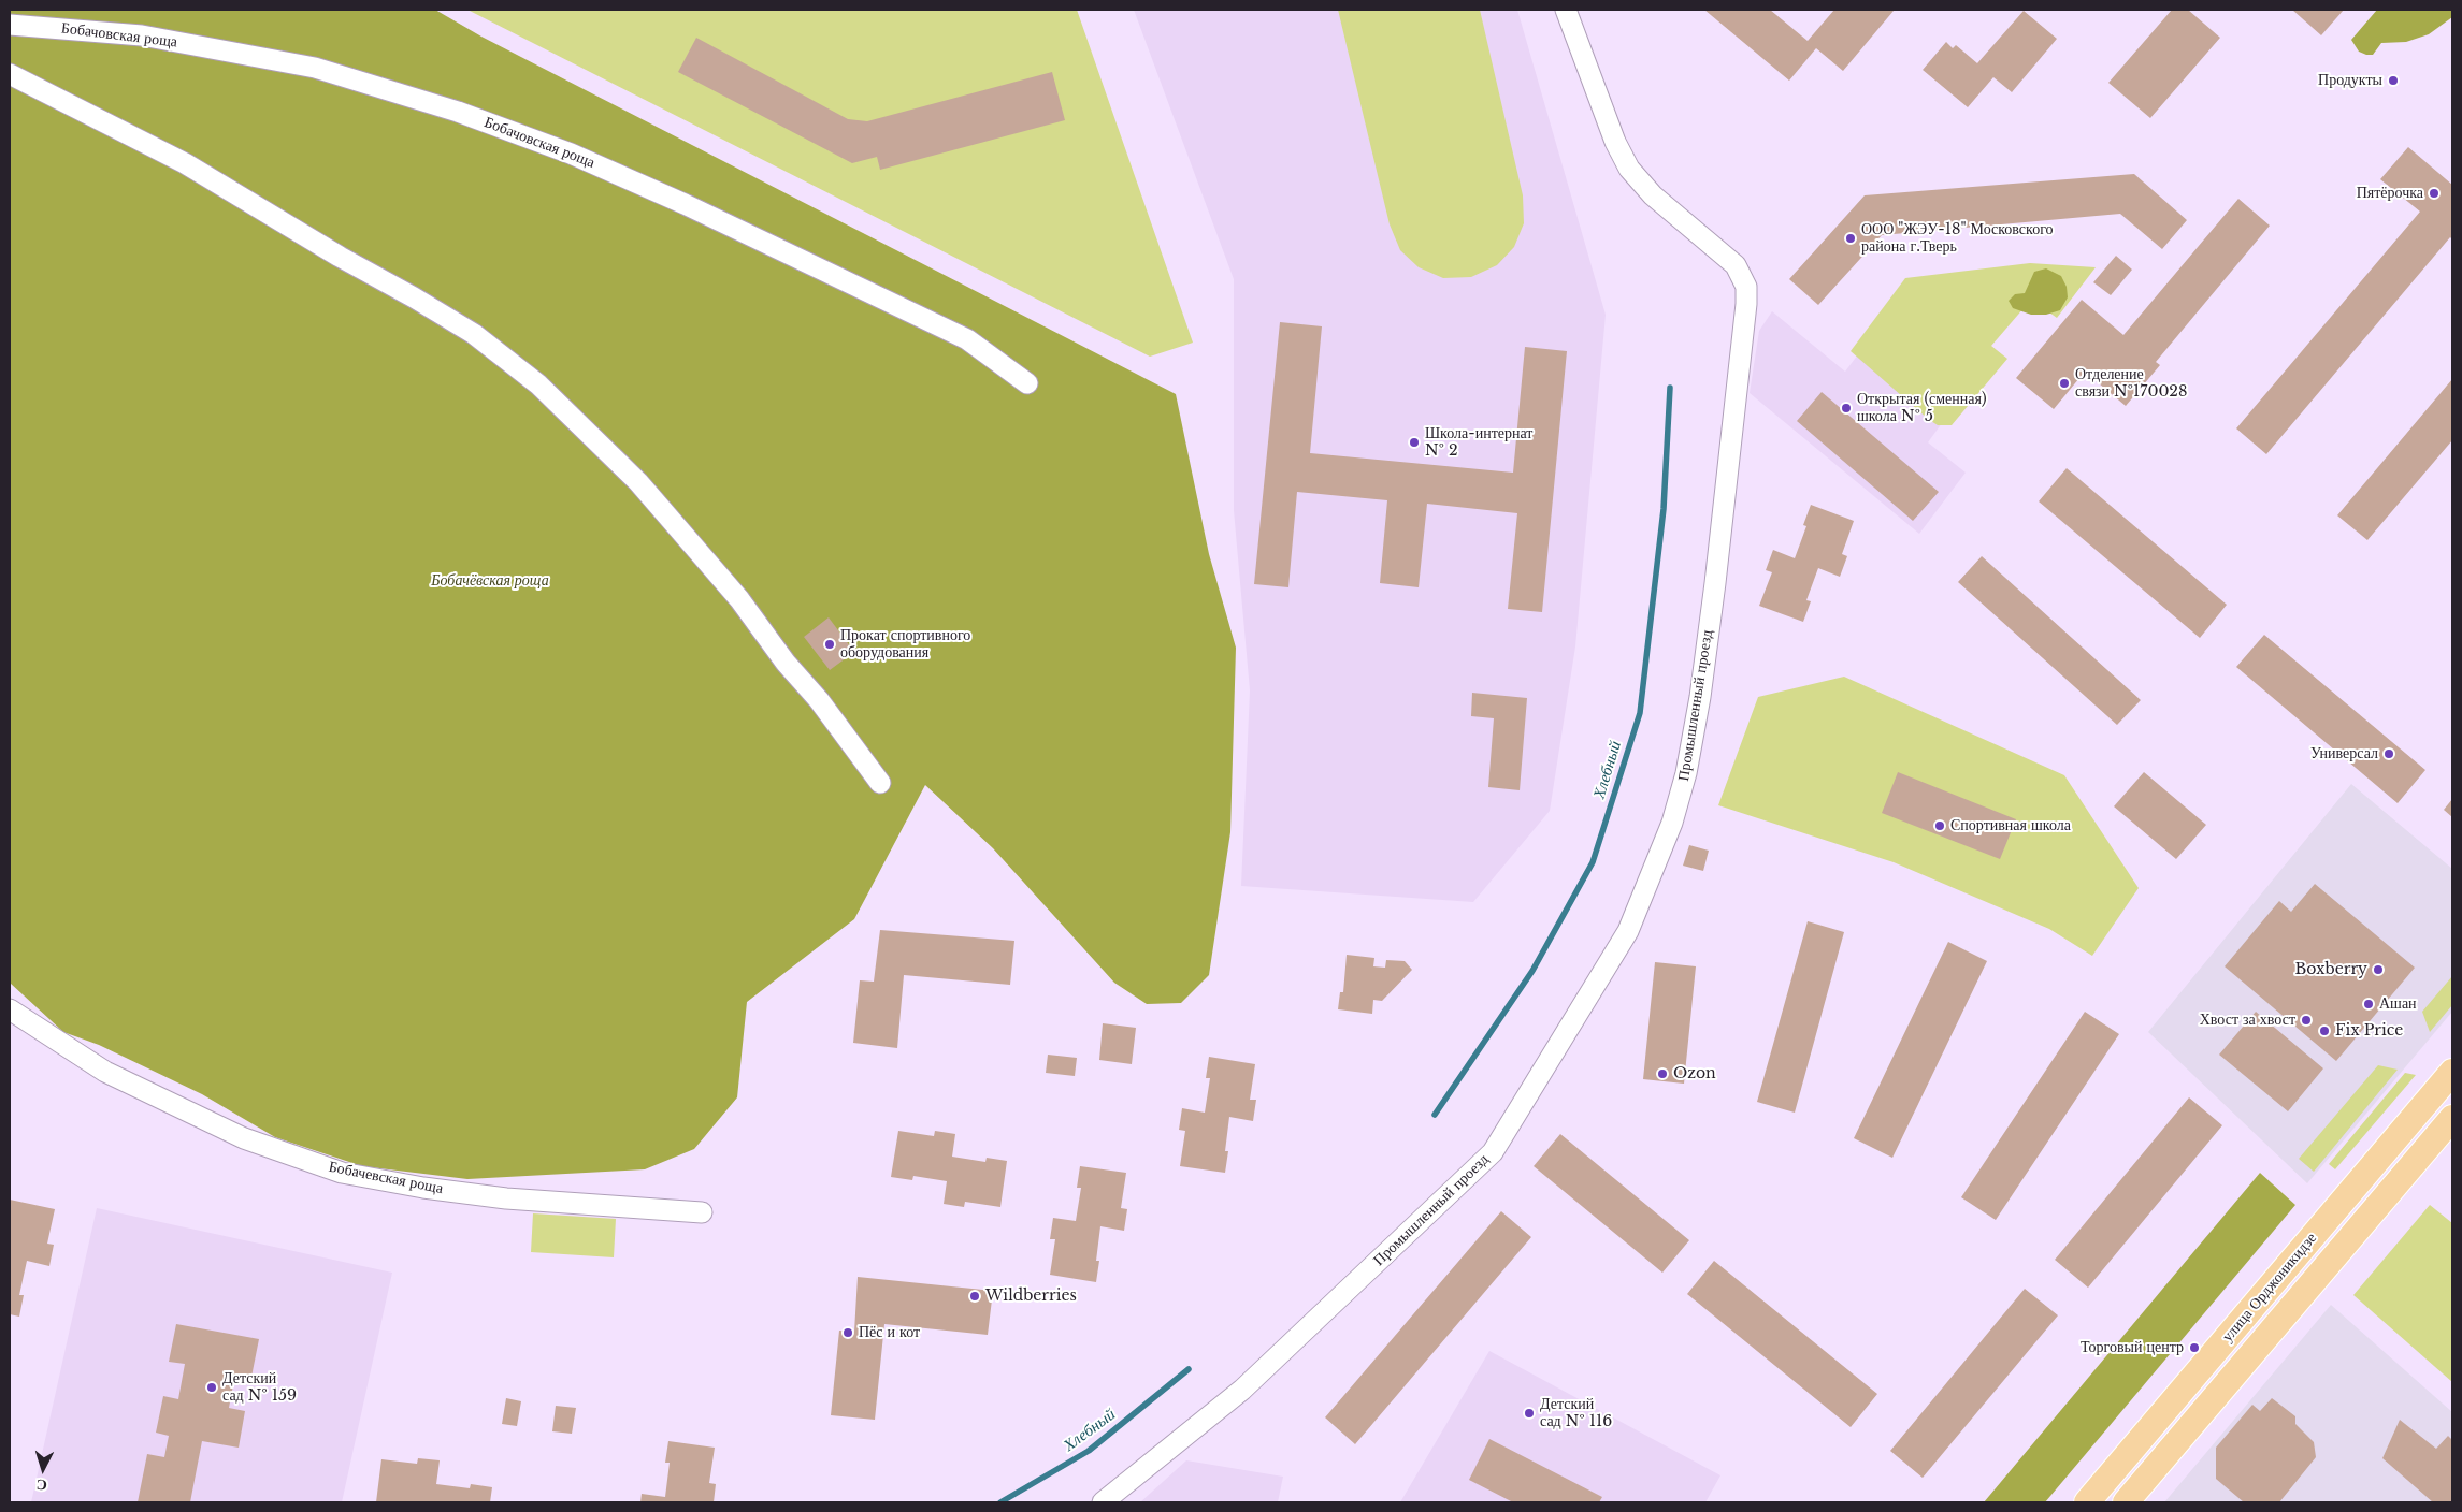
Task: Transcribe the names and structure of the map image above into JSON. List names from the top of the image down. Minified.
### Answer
{"streets":{"main road":["улица Орджоникидзе"],"street":["Бобачовская роща","Промышленный проезд","Бобачевская роща"]},"water":["Хлебный"],"parks":["Бобачёвская роща"],"places":["Продукты","Пятёрочка","ООО \"ЖЭУ-18\" Московского района г.Тверь","Отделение связи №170028","Открытая (сменная) школа № 5","Школа-интернат № 2","Прокат спортивного оборудования","Универсал","Спортивная школа","Boxberry","Ашан","Хвост за хвост","Fix Price","Ozon","Wildberries","Пёс и кот","Торговый центр","Детский сад № 159","Детский сад № 116"],"north":"bottom"}
